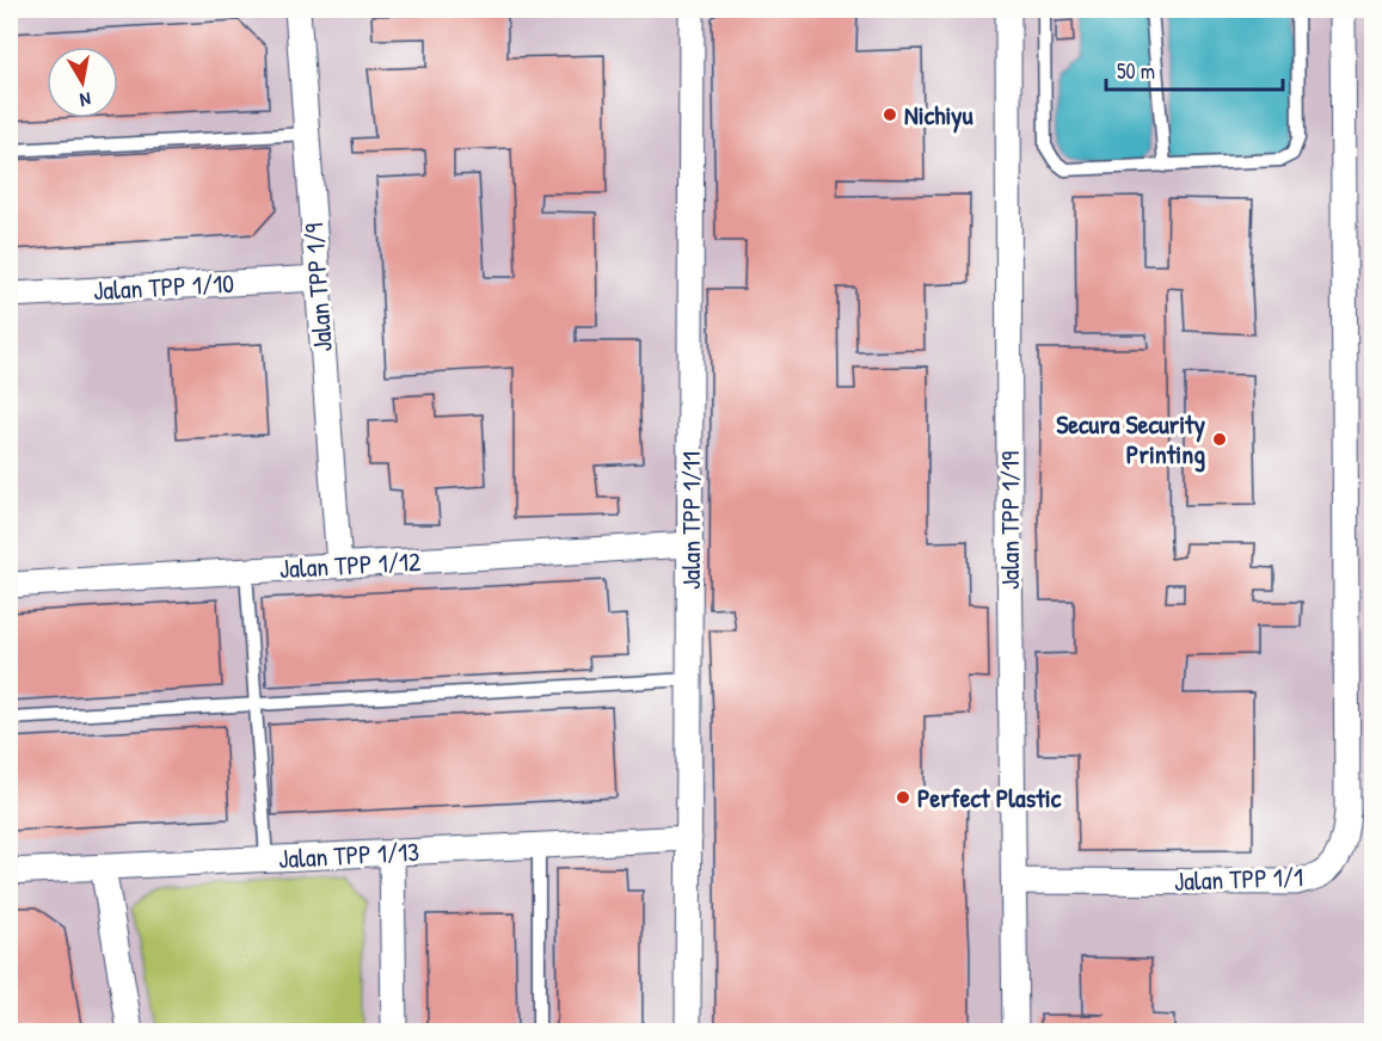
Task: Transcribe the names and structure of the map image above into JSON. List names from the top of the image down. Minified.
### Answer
{"streets":{"street":["Jalan TPP 1/10","Jalan TPP 1/9","Jalan TPP 1/11","Jalan TPP 1/19","Jalan TPP 1/12","Jalan TPP 1/13","Jalan TPP 1/1"]},"crossings":[["Jalan TPP 1/10","Jalan TPP 1/9"],["Jalan TPP 1/9","Jalan TPP 1/12"],["Jalan TPP 1/11","Jalan TPP 1/12"],["Jalan TPP 1/11","Jalan TPP 1/13"],["Jalan TPP 1/19","Jalan TPP 1/1"]],"places":["Nichiyu","Secura Security Printing","Perfect Plastic"],"scale_bar":"50 m","north":"bottom"}
